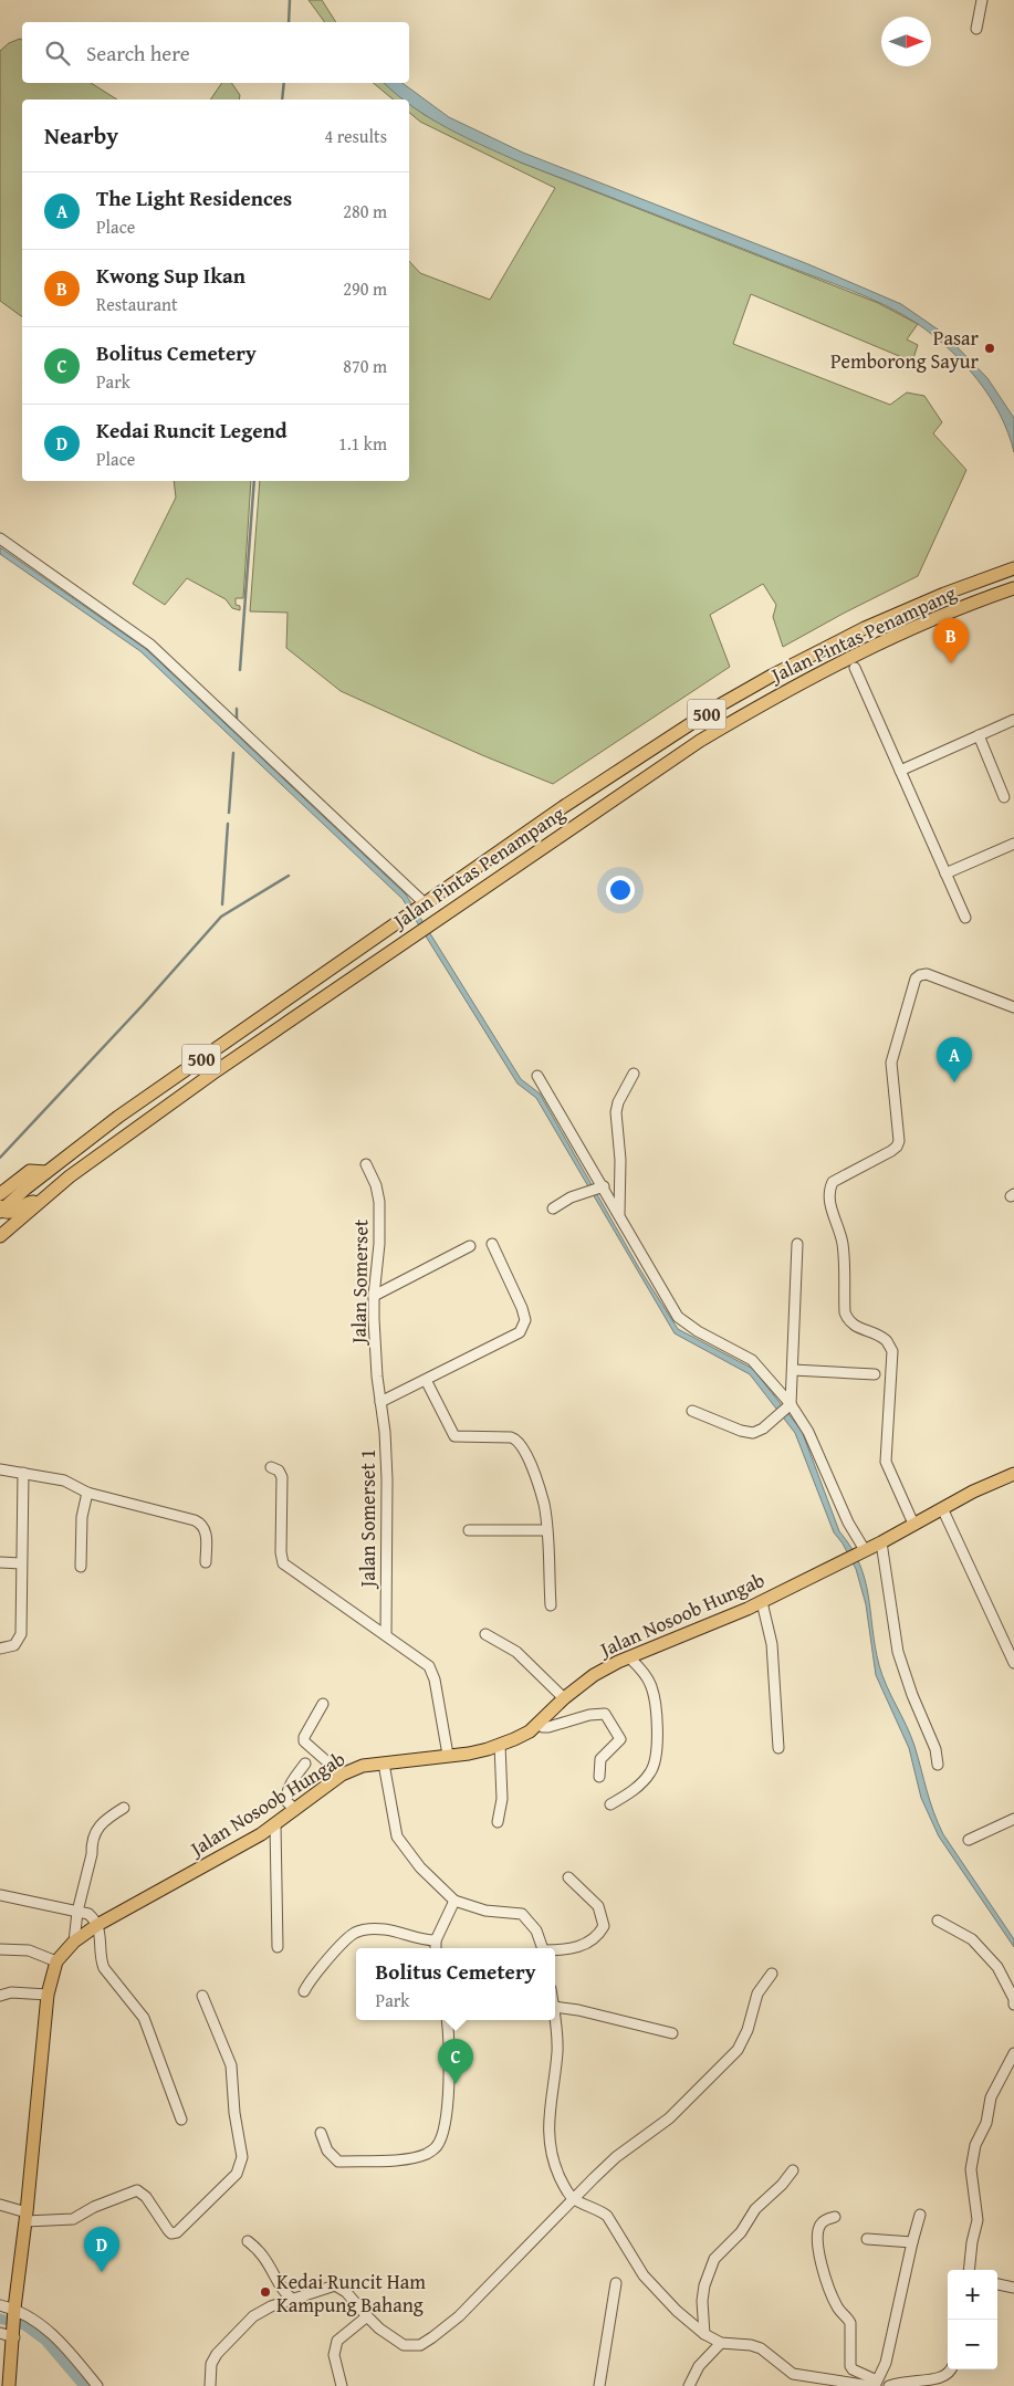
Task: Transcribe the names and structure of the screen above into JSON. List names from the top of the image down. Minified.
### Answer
{"streets":{"main road":["Jalan Pintas Penampang","500","Jalan Nosoob Hungab"],"street":["Jalan Somerset","Jalan Somerset 1"]},"crossings":[["Jalan Somerset","Jalan Somerset 1"],["Jalan Somerset 1","Jalan Nosoob Hungab"]],"places":["Pasar Pemborong Sayur","Kedai Runcit Ham Kampung Bahang"],"north":"right","page":{"search":"Search here","heading":["Nearby","4 results"],"list":[{"mark":"A","name":"The Light Residences","note":"Place","value":"280 m"},{"mark":"B","name":"Kwong Sup Ikan","note":"Restaurant","value":"290 m"},{"mark":"C","name":"Bolitus Cemetery","note":"Park","value":"870 m"},{"mark":"D","name":"Kedai Runcit Legend","note":"Place","value":"1.1 km"}],"pins":["B","A","C","D"],"popup":["Bolitus Cemetery","Park"],"map_buttons":["+","−"]}}
